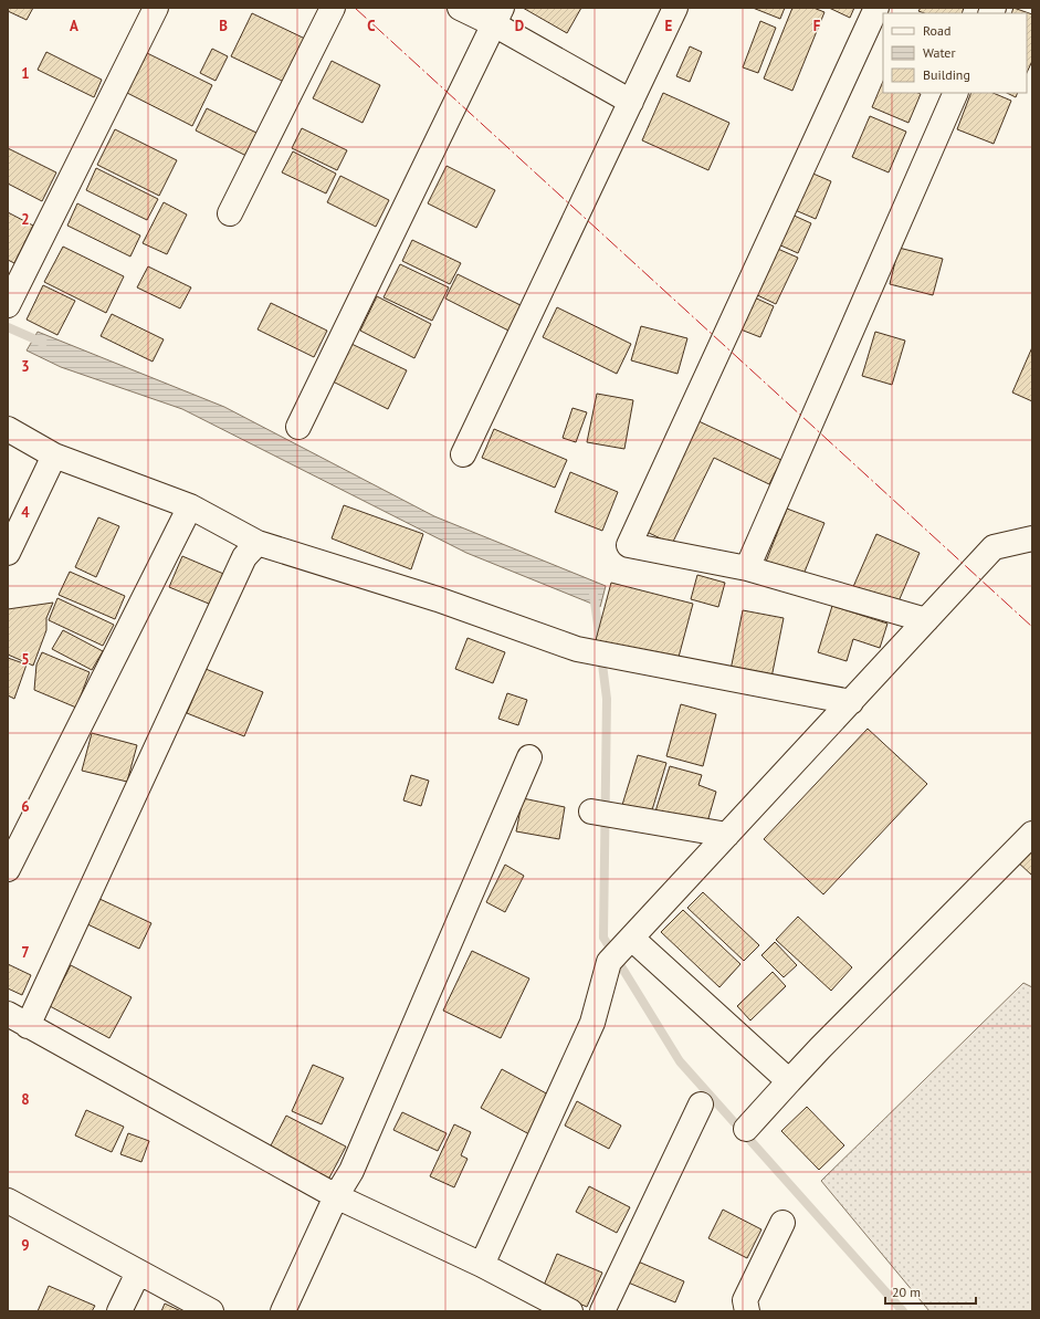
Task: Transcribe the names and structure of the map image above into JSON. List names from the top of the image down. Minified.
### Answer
{"legend":["Road","Water","Building"],"scale_bar":"20 m","grid":{"columns":["A","B","C","D","E","F"],"rows":["1","2","3","4","5","6","7","8","9"]}}
